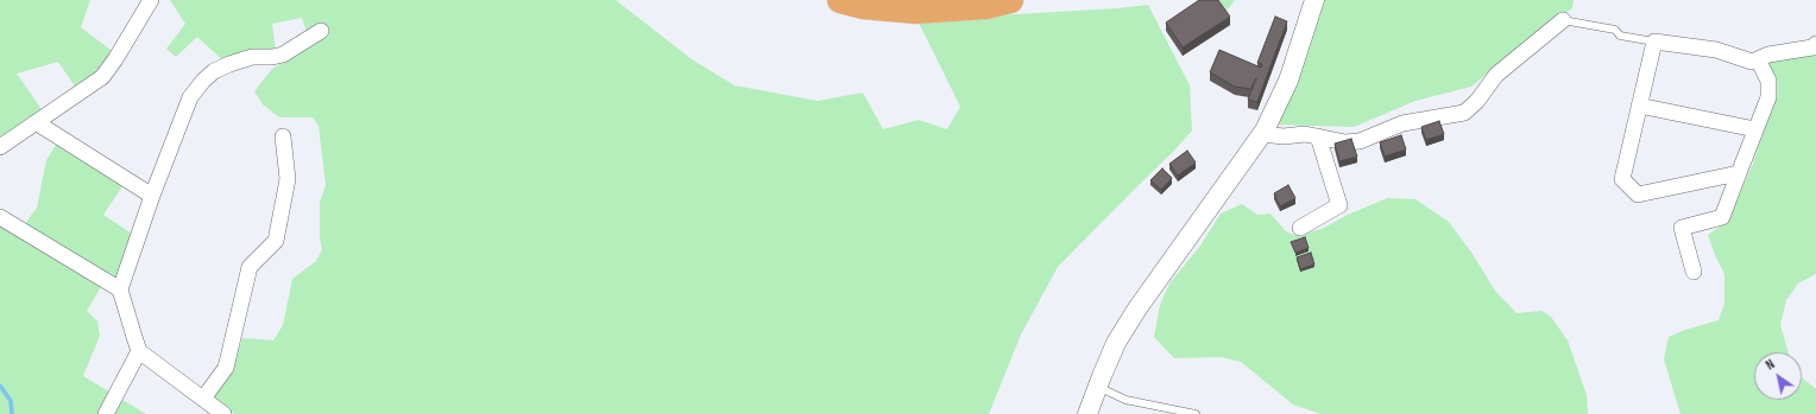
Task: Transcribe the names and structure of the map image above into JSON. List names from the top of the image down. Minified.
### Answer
{"north":"top left"}
